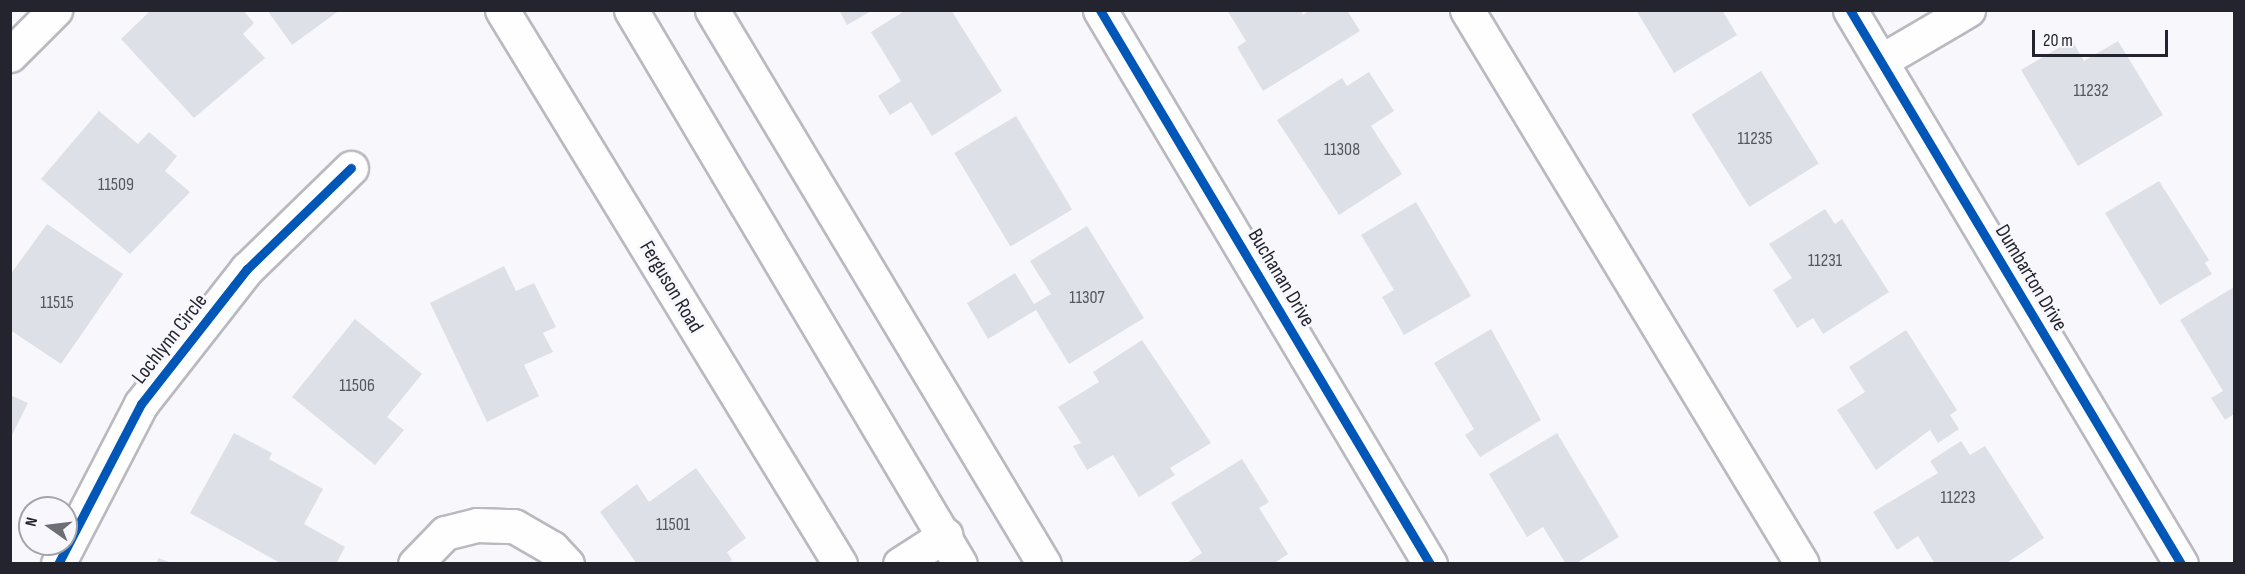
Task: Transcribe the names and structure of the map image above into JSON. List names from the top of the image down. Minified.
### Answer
{"streets":{"street":["Buchanan Drive","Dumbarton Drive","Ferguson Road","Lochlynn Circle"]},"house_numbers":["11232","11235","11308","11509","11231","11307","11515","11506","11223","11501"],"scale_bar":"20 m","north":"left"}
